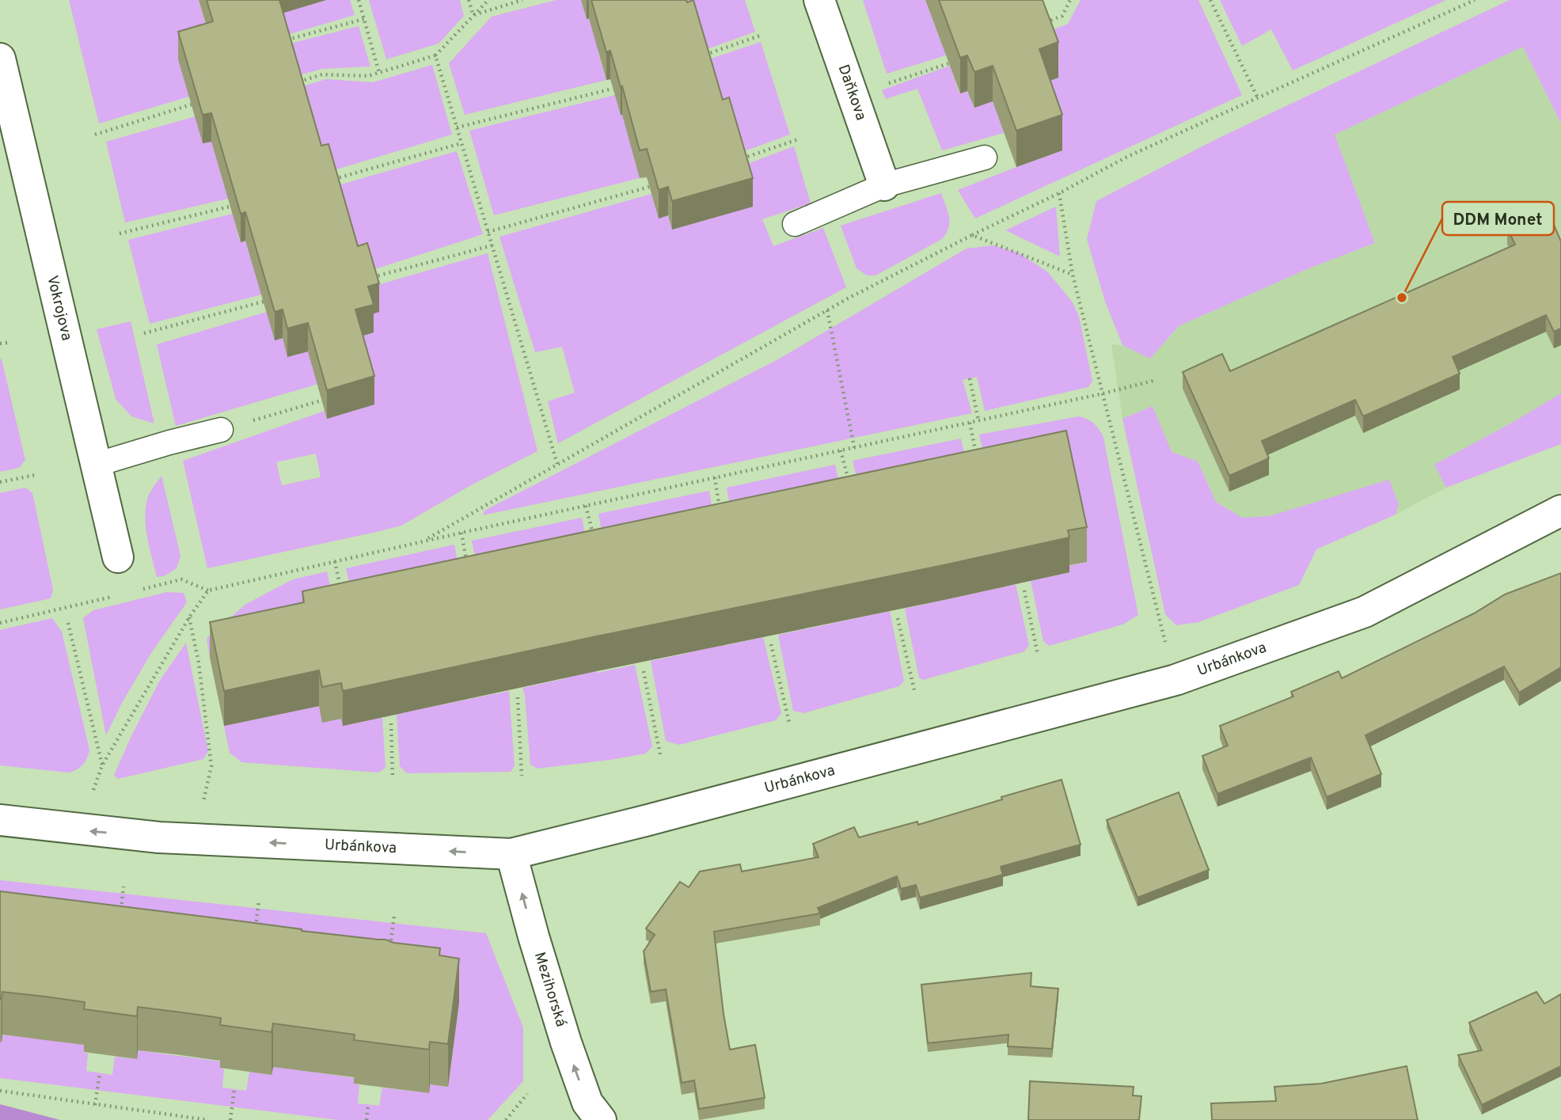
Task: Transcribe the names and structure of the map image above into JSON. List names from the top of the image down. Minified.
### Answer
{"streets":{"street":["Daňkova","Vokrojova","Urbánkova","Mezihorská"]},"crossings":[["Urbánkova","Mezihorská"]],"one_way":["Mezihorská"],"places":["DDM Monet"]}
